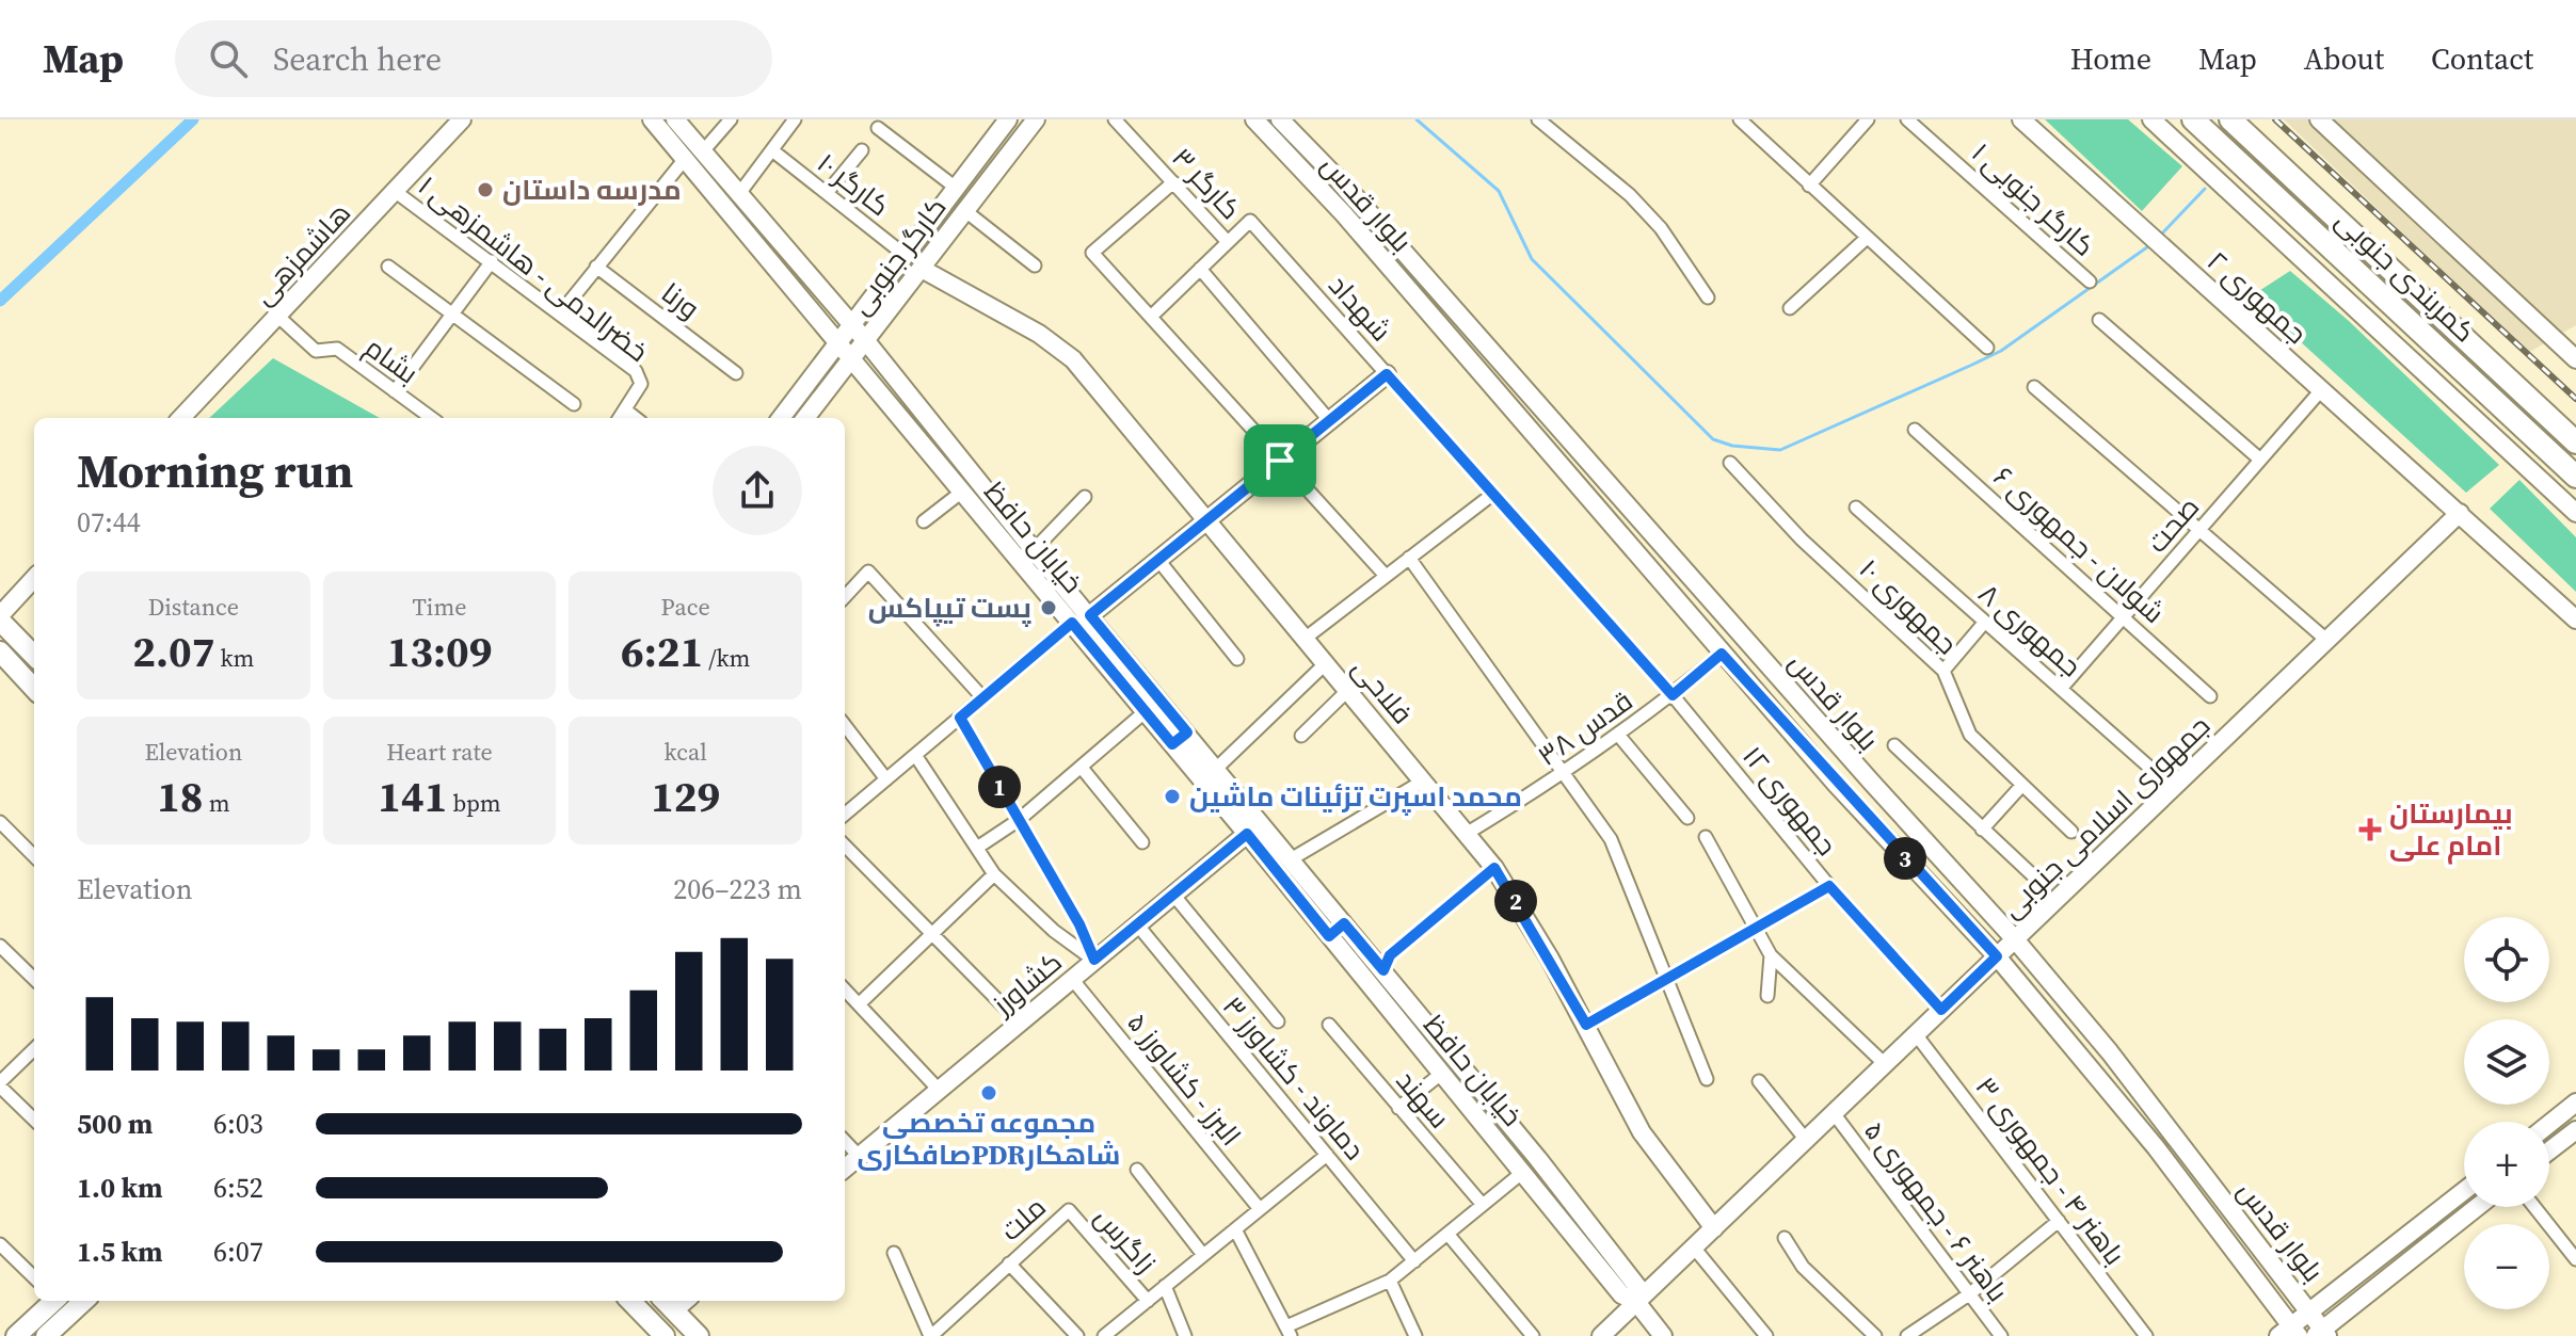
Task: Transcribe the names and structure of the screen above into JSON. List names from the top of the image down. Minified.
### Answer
{"streets":{"highway":["کمربندی جنوبی"],"main road":["بلوار قدس","هاشمزهی","کارگر جنوبی","جمهوری ۲","خیابان حافظ","فلاحی","جمهوری اسلامی جنوبی","کشاورز"],"street":["کارگر ۳","کارگر ۱۰","کارگر جنوبی ۱","خضرالدمی - هاشمزهی ۱","ورنا","شهداد","بشام","صحت","شولان - جمهوری ۶","جمهوری ۱۰","جمهوری ۸","قدس ۳۸","جمهوری ۱۲","دماوند - کشاورز ۳","البرز - کشاورز ۵","سهند","باهنر ۴ - جمهوری ۳","باهنر ۶ - جمهوری ۵","ملت","زاگرس"]},"crossings":[["کارگر ۳","شهداد"],["کارگر ۱۰","کارگر جنوبی"],["بلوار قدس","قدس ۳۸"],["بلوار قدس","جمهوری اسلامی جنوبی"],["هاشمزهی","خضرالدمی - هاشمزهی ۱"],["هاشمزهی","بشام"],["کارگر جنوبی","خیابان حافظ"],["کارگر جنوبی","فلاحی"],["جمهوری ۲","صحت"],["جمهوری ۲","جمهوری اسلامی جنوبی"],["شهداد","قدس ۳۸"],["شهداد","جمهوری ۱۲"],["صحت","شولان - جمهوری ۶"],["صحت","جمهوری ۸"],["خیابان حافظ","جمهوری اسلامی جنوبی"],["خیابان حافظ","کشاورز"],["جمهوری ۸","جمهوری اسلامی جنوبی"],["فلاحی","قدس ۳۸"],["فلاحی","جمهوری اسلامی جنوبی"],["قدس ۳۸","جمهوری ۱۲"],["جمهوری ۱۲","جمهوری اسلامی جنوبی"],["جمهوری اسلامی جنوبی","باهنر ۴ - جمهوری ۳"],["جمهوری اسلامی جنوبی","باهنر ۶ - جمهوری ۵"],["کشاورز","دماوند - کشاورز ۳"],["کشاورز","البرز - کشاورز ۵"],["ملت","زاگرس"]],"places":{"other":["مدرسه داستان","پست تیپاکس","محمد اسپرت تزئینات ماشین","مجموعه تخصصی صافکاریPDRشاهکار"],"health":["بیمارستان امام علی"]},"page":{"header":"Map","search":"Search here","nav":["Home","Map","About","Contact"],"heading":["Morning run","07:44"],"stats":[["Distance","2.07 km"],["Time","13:09"],["Pace","6:21 /km"],["Elevation","18 m"],["Heart rate","141 bpm"],["kcal","129"]],"pins":["1","3","2"],"chart":["Elevation","206–223 m"],"map_buttons":["+","−"],"list":[{"name":"500 m","note":"6:03"},{"name":"1.0 km","note":"6:52"},{"name":"1.5 km","note":"6:07"}]}}
